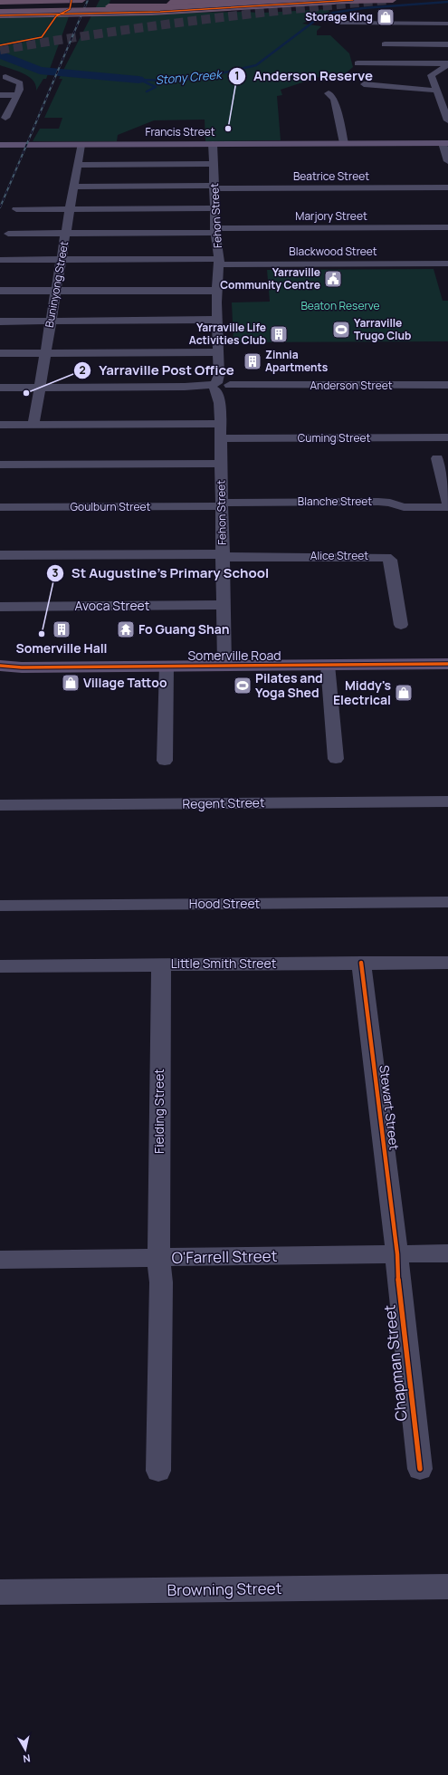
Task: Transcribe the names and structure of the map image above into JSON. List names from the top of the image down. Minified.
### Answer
{"streets":{"main road":["Francis Street","Somerville Road"],"street":["Beatrice Street","Fehon Street","Marjory Street","Blackwood Street","Buninyong Street","Anderson Street","Cuming Street","Blanche Street","Goulburn Street","Alice Street","Avoca Street","Regent Street","Hood Street","Little Smith Street","Stewart Street","Fielding Street","O'Farrell Street","Chapman Street","Browning Street"]},"crossings":[["Francis Street","Fehon Street"],["Francis Street","Buninyong Street"],["Beatrice Street","Fehon Street"],["Beatrice Street","Buninyong Street"],["Fehon Street","Marjory Street"],["Fehon Street","Blackwood Street"],["Fehon Street","Anderson Street"],["Fehon Street","Cuming Street"],["Fehon Street","Blanche Street"],["Fehon Street","Goulburn Street"],["Fehon Street","Alice Street"],["Fehon Street","Avoca Street"],["Fehon Street","Somerville Road"],["Marjory Street","Buninyong Street"],["Blackwood Street","Buninyong Street"],["Buninyong Street","Anderson Street"],["Blanche Street","Goulburn Street"],["Little Smith Street","Stewart Street"],["Little Smith Street","Fielding Street"],["Stewart Street","O'Farrell Street"],["Stewart Street","Chapman Street"],["Fielding Street","O'Farrell Street"],["O'Farrell Street","Chapman Street"]],"water":["Stony Creek"],"parks":["Beaton Reserve"],"places":{"shop":["Storage King","Village Tattoo","Middy's Electrical"],"other":["Anderson Reserve","Yarraville Post Office","St Augustine's Primary School"],"public building":["Yarraville Community Centre"],"sports":["Yarraville Trugo Club","Pilates and Yoga Shed"],"building":["Yarraville Life Activities Club","Zinnia Apartments","Somerville Hall"],"temple":["Fo Guang Shan"]},"north":"bottom"}
